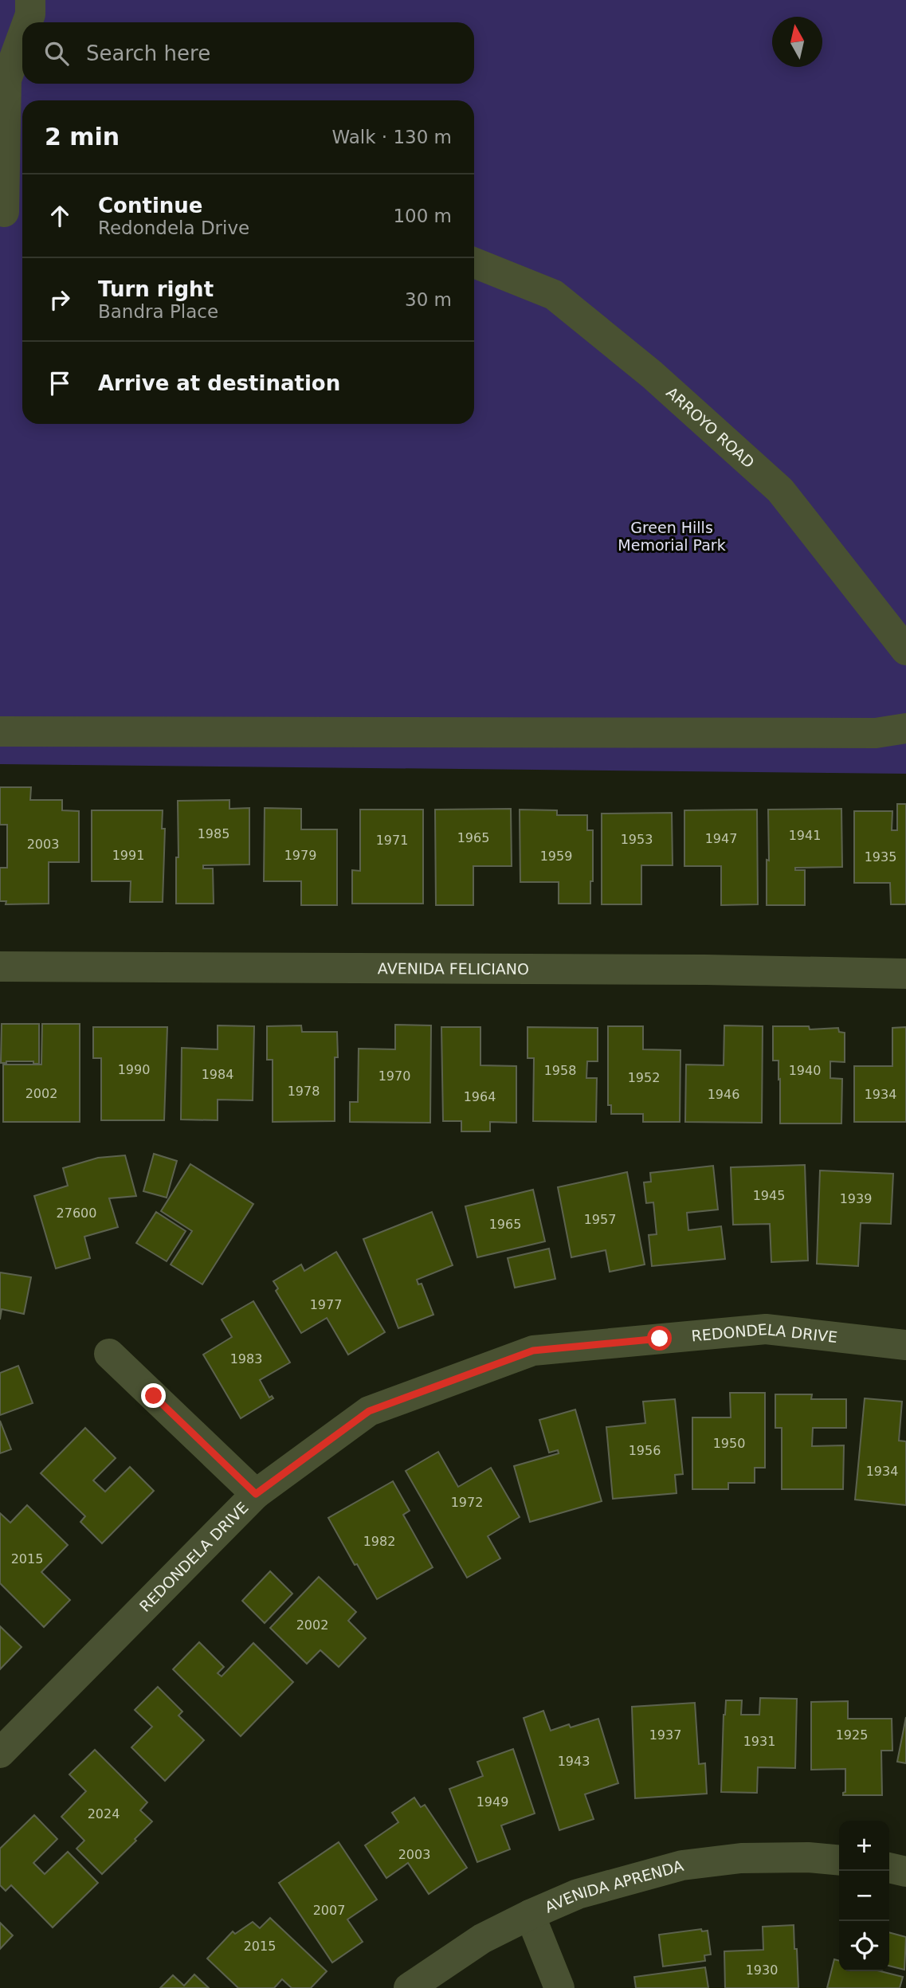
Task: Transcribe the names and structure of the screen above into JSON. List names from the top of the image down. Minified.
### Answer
{"streets":{"street":["ARROYO ROAD","AVENIDA FELICIANO","REDONDELA DRIVE","AVENIDA APRENDA"]},"parks":["Green Hills Memorial Park"],"house_numbers":["1985","1941","1965","1947","1953","1971","2003","1991","1979","1959","1935","1990","1958","1940","1984","1970","1952","1978","2002","1946","1934","1964","1945","1939","27600","1957","1965","1977","1983","1950","1956","1934","1972","1982","2015","2002","1937","1925","1931","1943","1949","2024","2003","2007","2015","1930"],"north":"top","page":{"search":"Search here","heading":["2 min","Walk · 130 m"],"list":[["Continue","Redondela Drive","100 m"],["Turn right","Bandra Place","30 m"],"Arrive at destination"],"map_buttons":["+","−"]}}
